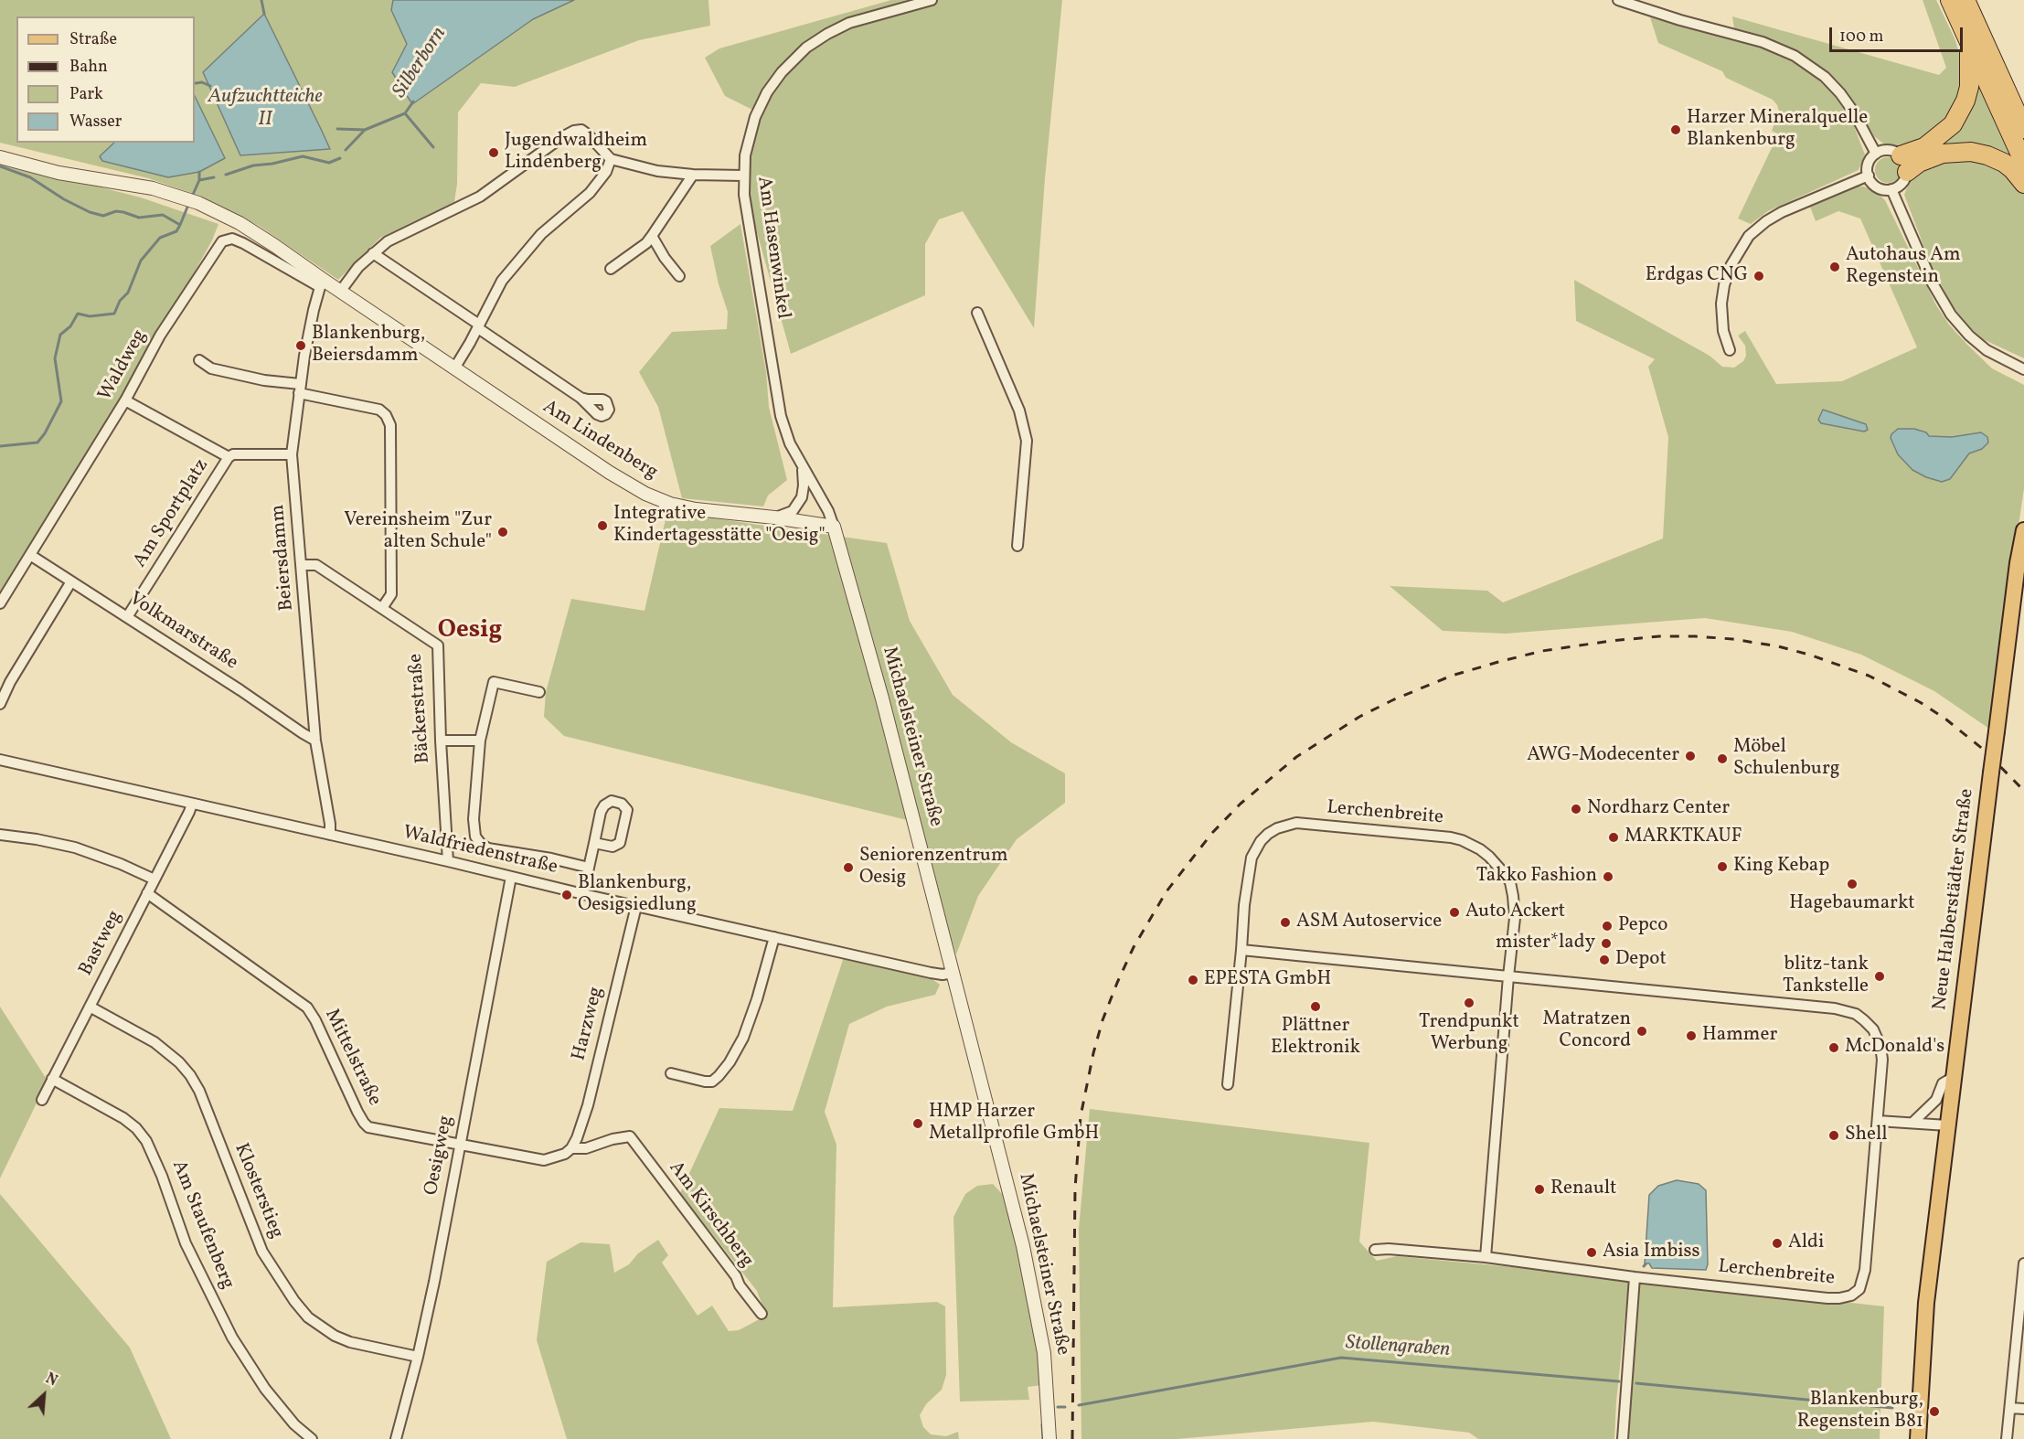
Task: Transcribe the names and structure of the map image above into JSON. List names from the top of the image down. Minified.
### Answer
{"streets":{"main road":["Neue Halberstädter Straße"],"street":["Am Hasenwinkel","Waldweg","Am Lindenberg","Am Sportplatz","Beiersdamm","Volkmarstraße","Bäckerstraße","Michaelsteiner Straße","Lerchenbreite","Waldfriedenstraße","Bastweg","Harzweg","Mittelstraße","Oesigweg","Klosterstieg","Am Kirschberg","Am Staufenberg"]},"crossings":[["Am Hasenwinkel","Am Lindenberg"],["Am Hasenwinkel","Michaelsteiner Straße"],["Waldweg","Am Lindenberg"],["Waldweg","Am Sportplatz"],["Waldweg","Beiersdamm"],["Waldweg","Volkmarstraße"],["Am Lindenberg","Beiersdamm"],["Am Lindenberg","Michaelsteiner Straße"],["Am Sportplatz","Beiersdamm"],["Am Sportplatz","Volkmarstraße"],["Beiersdamm","Volkmarstraße"],["Beiersdamm","Bäckerstraße"],["Beiersdamm","Waldfriedenstraße"],["Bäckerstraße","Waldfriedenstraße"],["Michaelsteiner Straße","Waldfriedenstraße"],["Waldfriedenstraße","Bastweg"],["Waldfriedenstraße","Harzweg"],["Waldfriedenstraße","Oesigweg"],["Bastweg","Mittelstraße"],["Bastweg","Klosterstieg"],["Bastweg","Am Staufenberg"],["Harzweg","Am Kirschberg"],["Mittelstraße","Oesigweg"],["Oesigweg","Klosterstieg"]],"districts":["Oesig"],"water":["Silberborn","Aufzuchtteiche II","Stollengraben"],"places":["Harzer Mineralquelle Blankenburg","Jugendwaldheim Lindenberg","Autohaus Am Regenstein","Erdgas CNG","Blankenburg, Beiersdamm","Integrative Kindertagesstätte \"Oesig\"","Vereinsheim \"Zur alten Schule\"","AWG-Modecenter","Möbel Schulenburg","Nordharz Center","MARKTKAUF","King Kebap","Seniorenzentrum Oesig","Takko Fashion","Hagebaumarkt","Blankenburg, Oesigsiedlung","Auto Ackert","ASM Autoservice","Pepco","mister*lady","Depot","blitz-tank Tankstelle","EPESTA GmbH","Trendpunkt Werbung","Plättner Elektronik","Matratzen Concord","Hammer","McDonald's","HMP Harzer Metallprofile GmbH","Shell","Renault","Aldi","Asia Imbiss","Blankenburg, Regenstein B81"],"legend":["Straße","Bahn","Park","Wasser"],"scale_bar":"100 m","north":"top right"}
